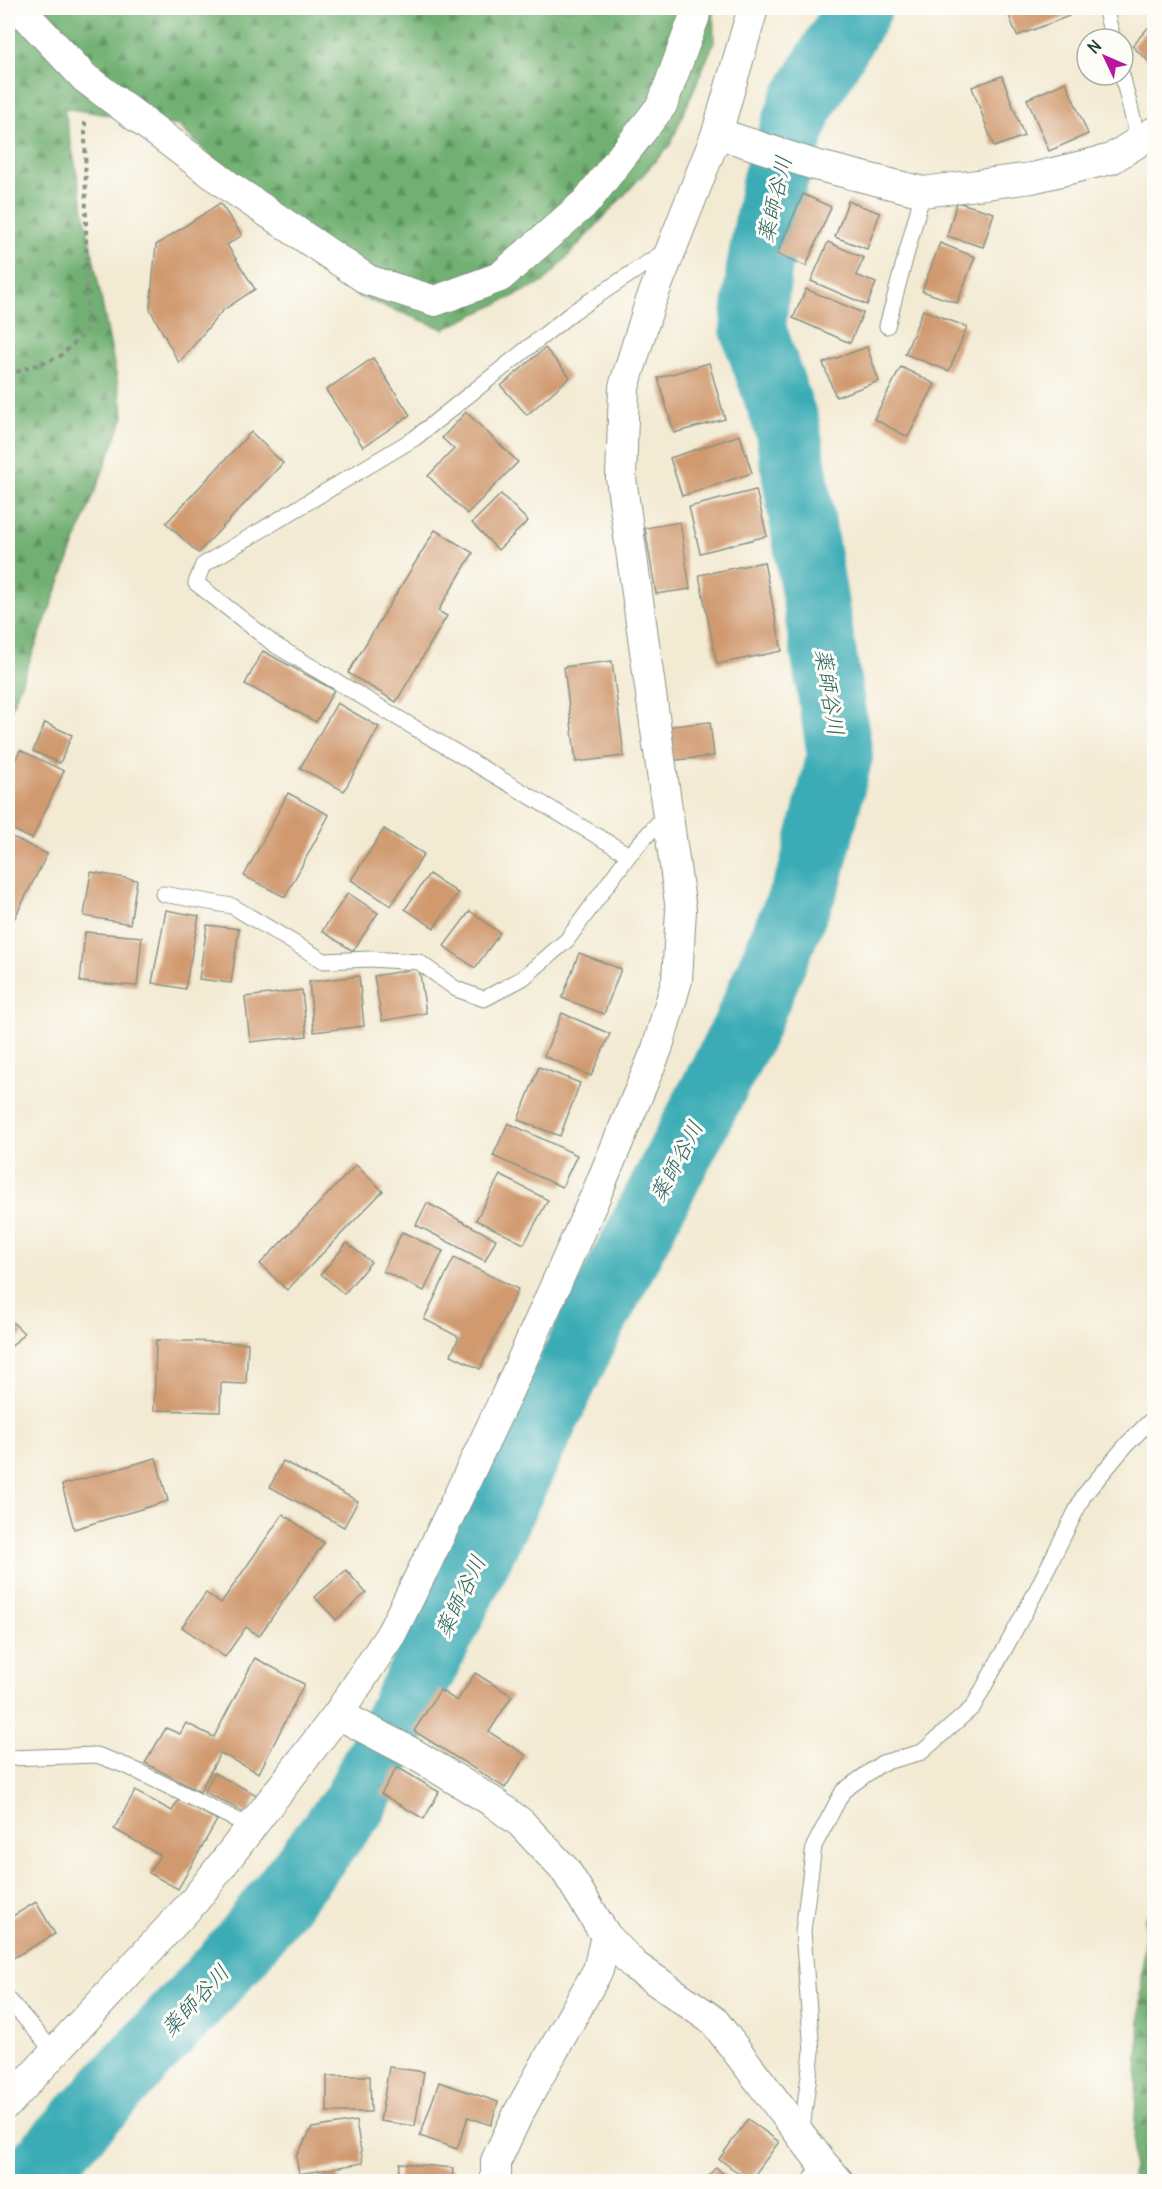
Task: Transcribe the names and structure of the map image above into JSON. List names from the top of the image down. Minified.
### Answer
{"water":["薬師谷川"],"north":"top left"}
